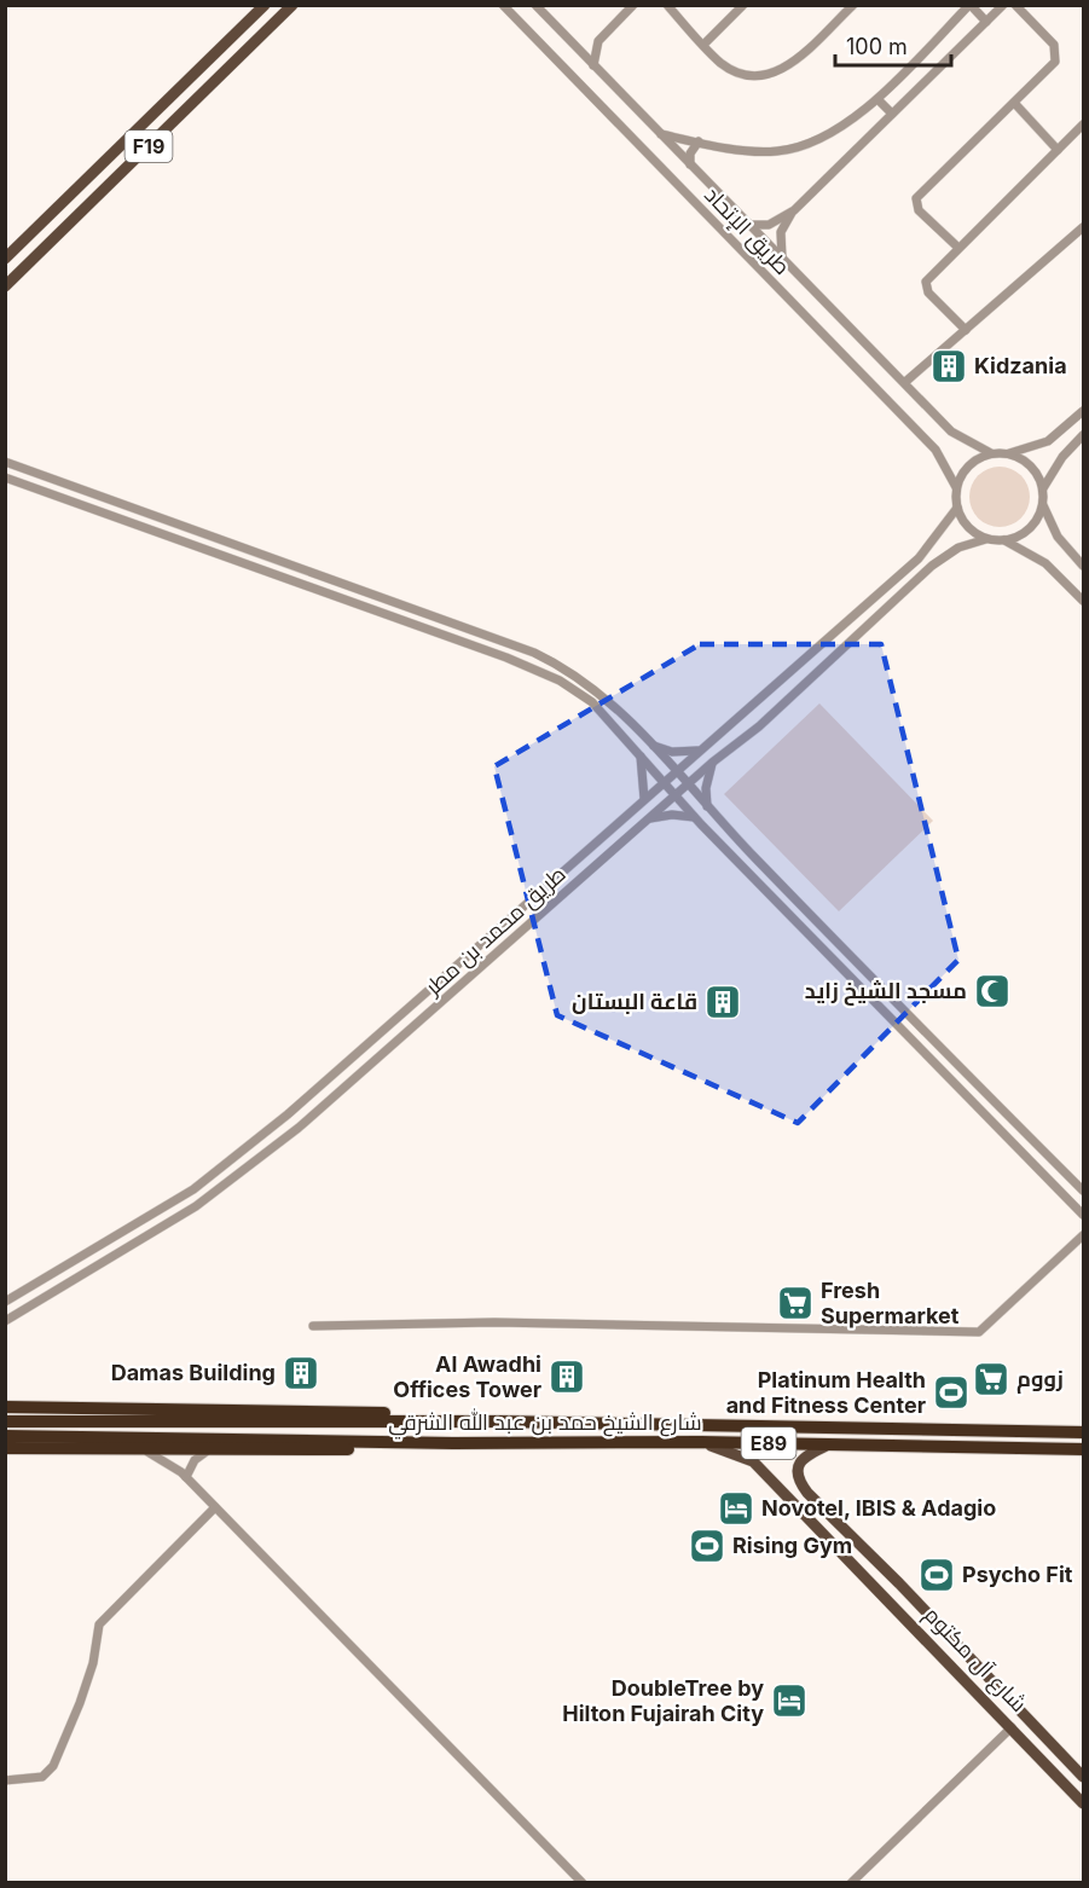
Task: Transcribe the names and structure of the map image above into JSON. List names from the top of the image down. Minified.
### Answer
{"streets":{"highway":["شارع الشيخ حمد بن عبد الله الشرقي","E89"],"main road":["F19","شارع آل مكتوم"],"street":["طريق اﻹتحاد","طريق محمد بن مطر"]},"crossings":[["طريق اﻹتحاد","طريق محمد بن مطر"],["شارع الشيخ حمد بن عبد الله الشرقي","شارع آل مكتوم"]],"places":{"building":["Kidzania","قاعة البستان","Damas Building","Al Awadhi Offices Tower"],"mosque":["مسجد الشيخ زايد"],"supermarket":["Fresh Supermarket","زووم"],"sports":["Platinum Health and Fitness Center","Rising Gym","Psycho Fit"],"hotel":["Novotel, IBIS & Adagio","DoubleTree by Hilton Fujairah City"]},"scale_bar":"100 m"}
